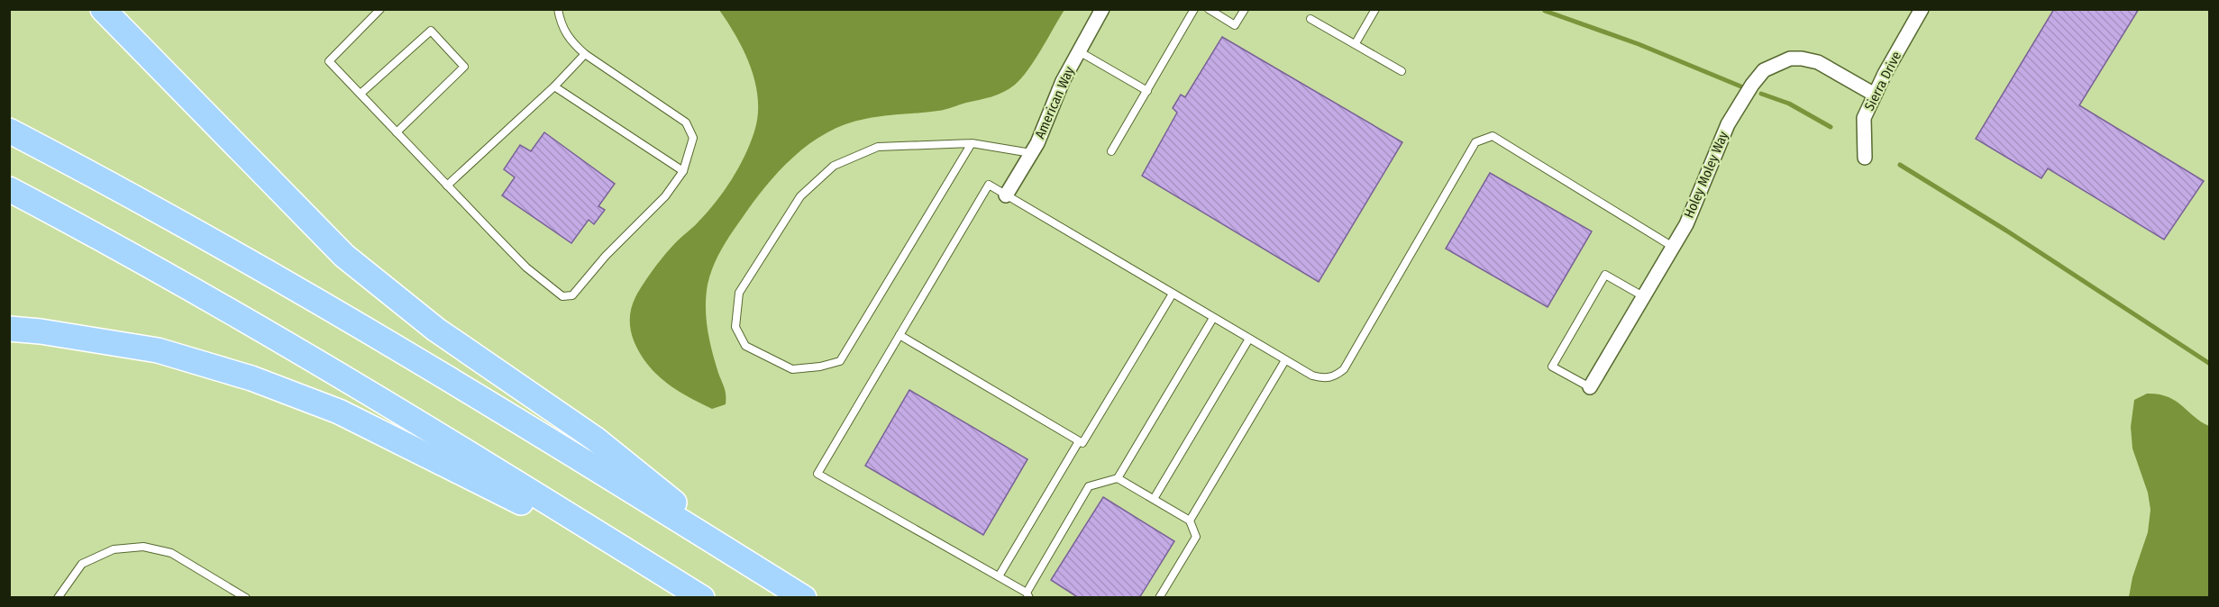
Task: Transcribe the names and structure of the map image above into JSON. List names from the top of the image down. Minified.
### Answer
{"streets":{"street":["Sierra Drive","American Way","Holey Moley Way"]},"crossings":[["Sierra Drive","Holey Moley Way"]]}
